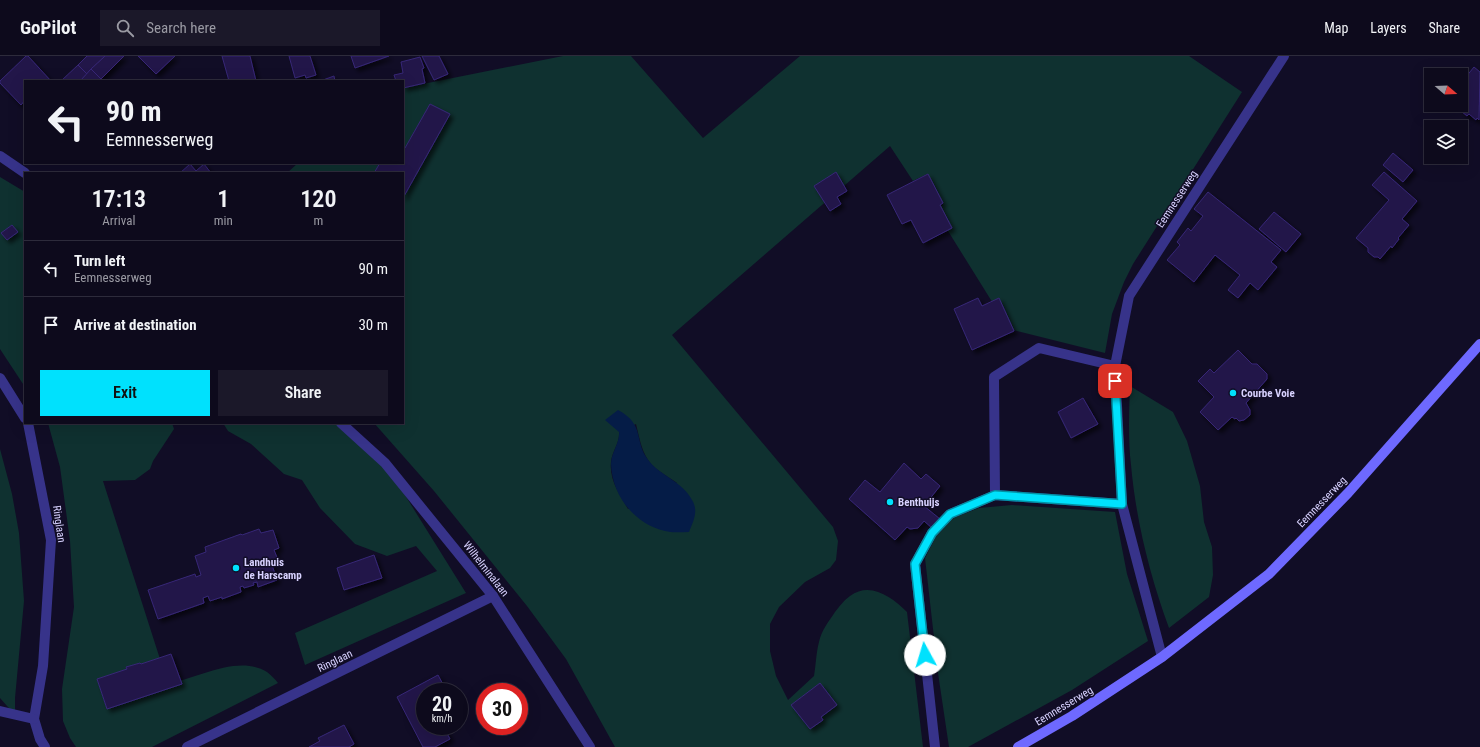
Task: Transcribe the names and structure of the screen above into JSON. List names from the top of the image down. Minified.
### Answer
{"streets":{"street":["Eemnesserweg","Ringlaan","Wilhelminalaan"]},"crossings":[["Ringlaan","Wilhelminalaan"]],"places":["Courbe Voie","Benthuijs","Landhuis de Harscamp"],"north":"right","page":{"header":"GoPilot","search":"Search here","nav":["Map","Layers","Share"],"turn":["90 m","Eemnesserweg"],"eta":["17:13","Arrival","1","min","120","m"],"list":[{"name":"Turn left","note":"Eemnesserweg","value":"90 m"},{"name":"Arrive at destination","value":"30 m"}],"buttons":["Exit","Share"],"speed":"20 km/h","limit":"30"}}
